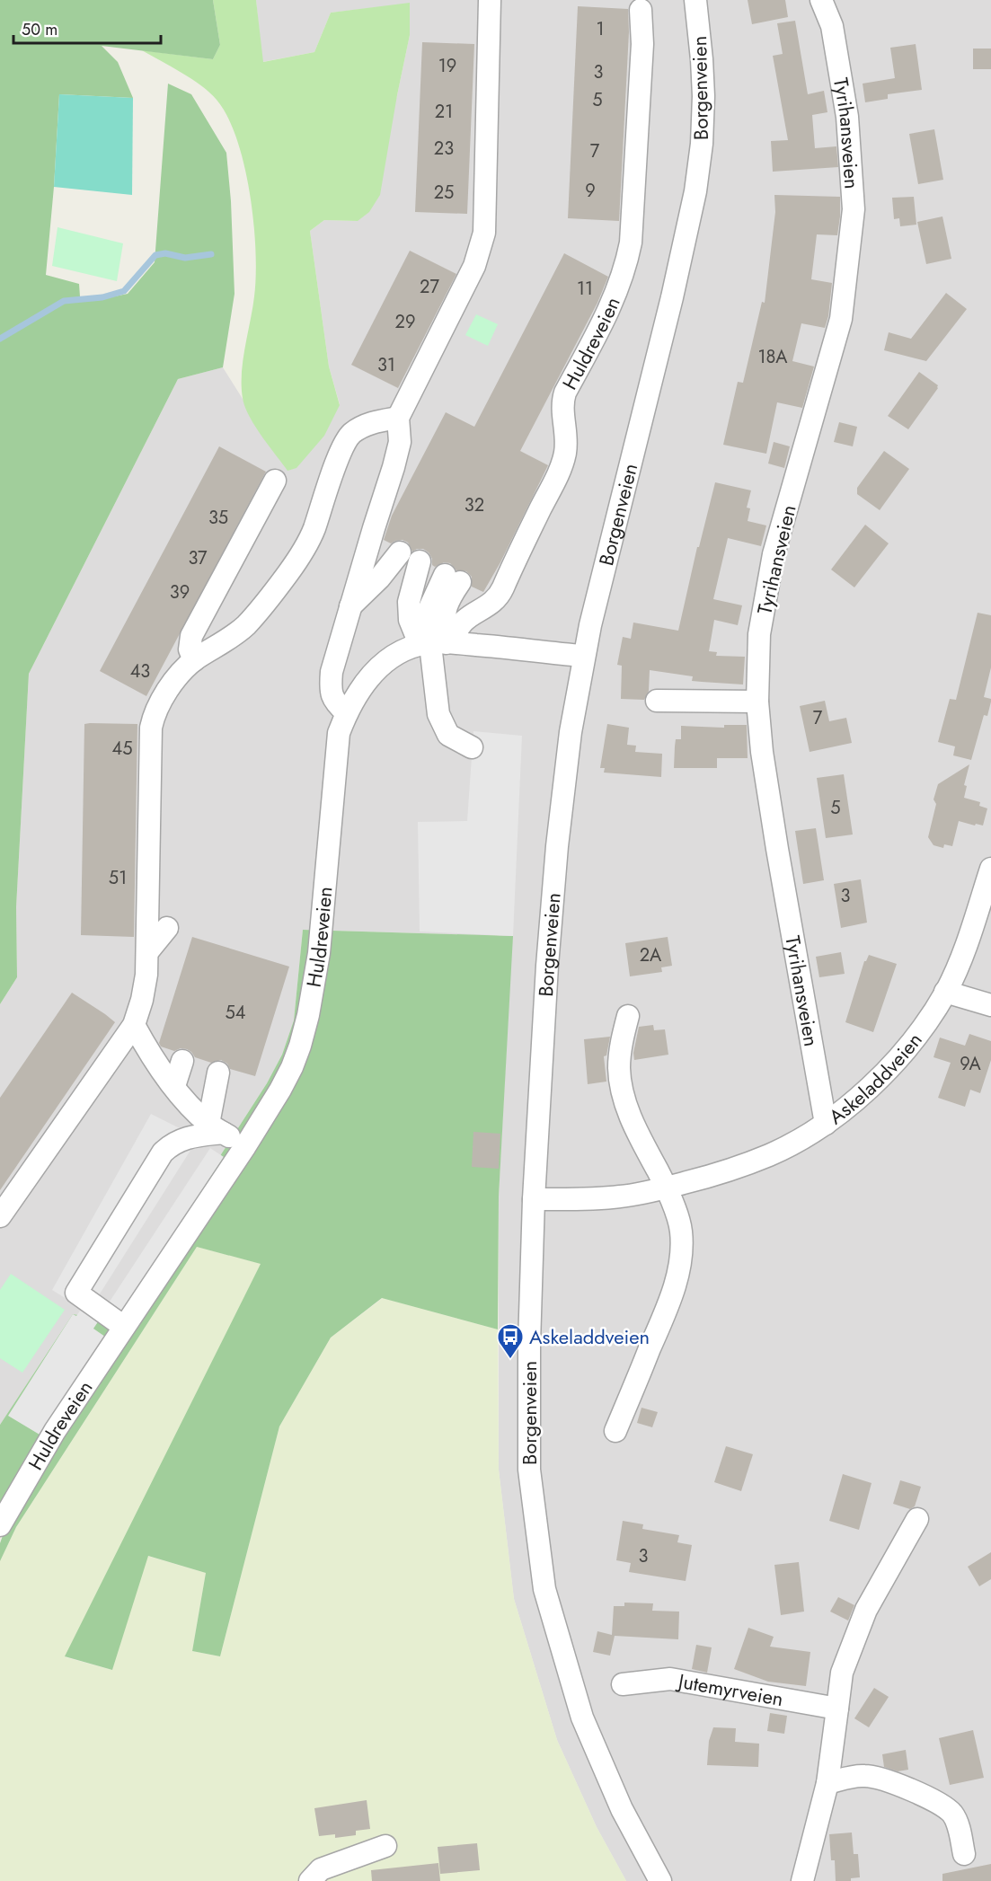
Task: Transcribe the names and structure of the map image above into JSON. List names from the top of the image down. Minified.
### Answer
{"streets":{"street":["Borgenveien","Tyrihansveien","Huldreveien","Askeladdveien","Jutemyrveien"]},"crossings":[["Borgenveien","Askeladdveien"],["Tyrihansveien","Askeladdveien"]],"places":{"bus stop":["Askeladdveien"]},"house_numbers":["1","19","3","5","21","23","7","9","25","27","11","29","18A","31","32","35","37","39","43","7","45","5","51","3","2A","54","9A","3"],"scale_bar":"50 m"}
